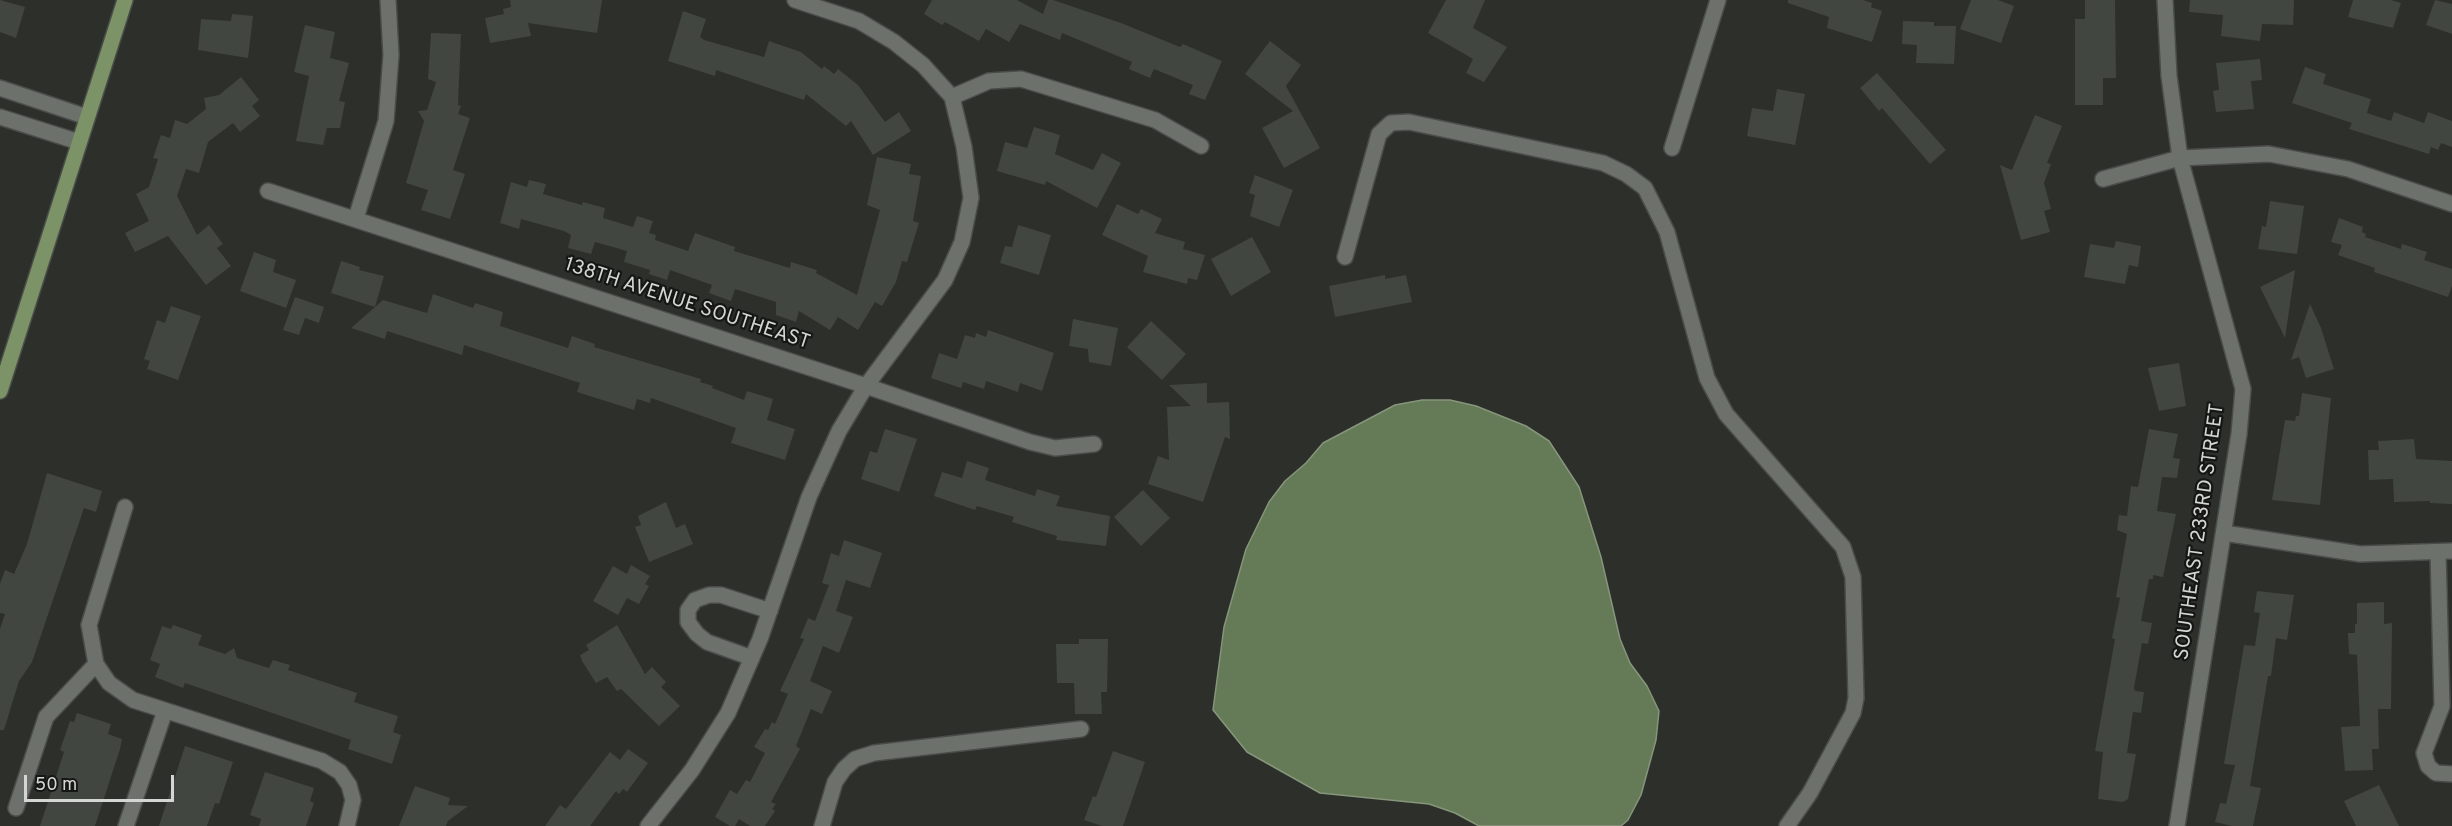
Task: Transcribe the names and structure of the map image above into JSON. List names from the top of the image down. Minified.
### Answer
{"streets":{"street":["138TH AVENUE SOUTHEAST","SOUTHEAST 233RD STREET"]},"scale_bar":"50 m"}
